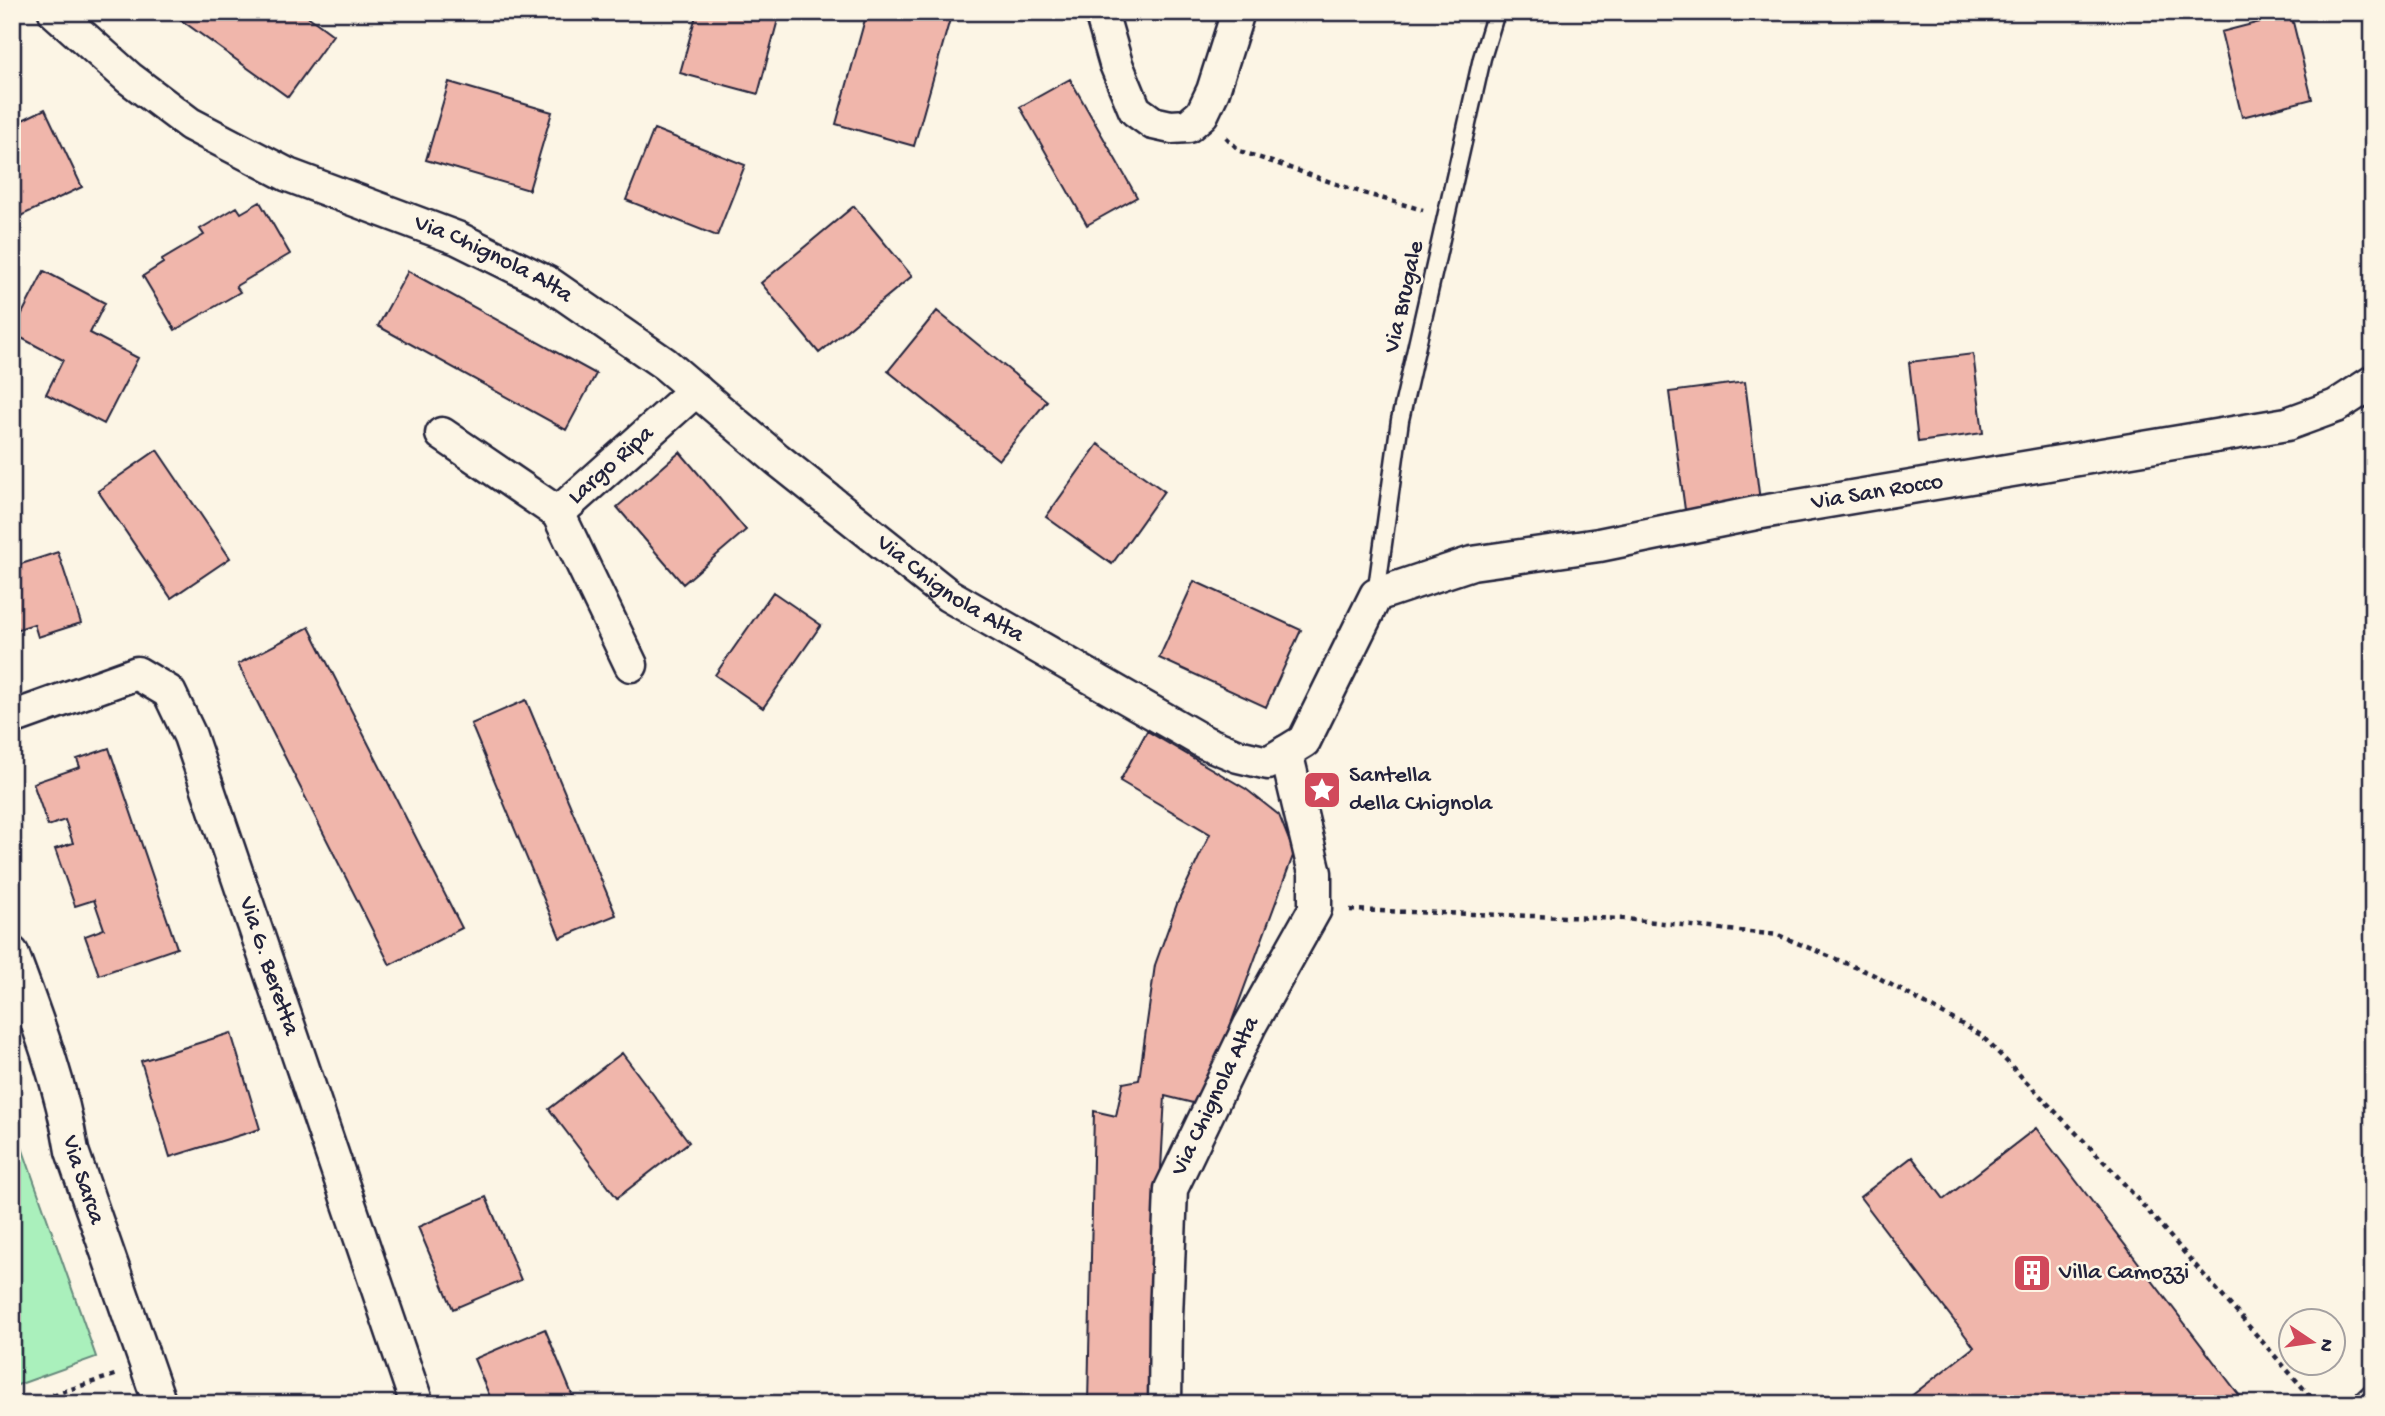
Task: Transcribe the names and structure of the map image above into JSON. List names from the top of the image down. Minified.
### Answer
{"streets":{"street":["Via Chignola Alta","Largo Ripa","Via San Rocco","Via G. Beretta","Via Sarca"],"lane":["Via Brugale"]},"crossings":[["Via Chignola Alta","Largo Ripa"],["Via Brugale","Via San Rocco"]],"places":{"place":["Santella della Chignola"],"building":["Villa Camozzi"]},"north":"right"}
